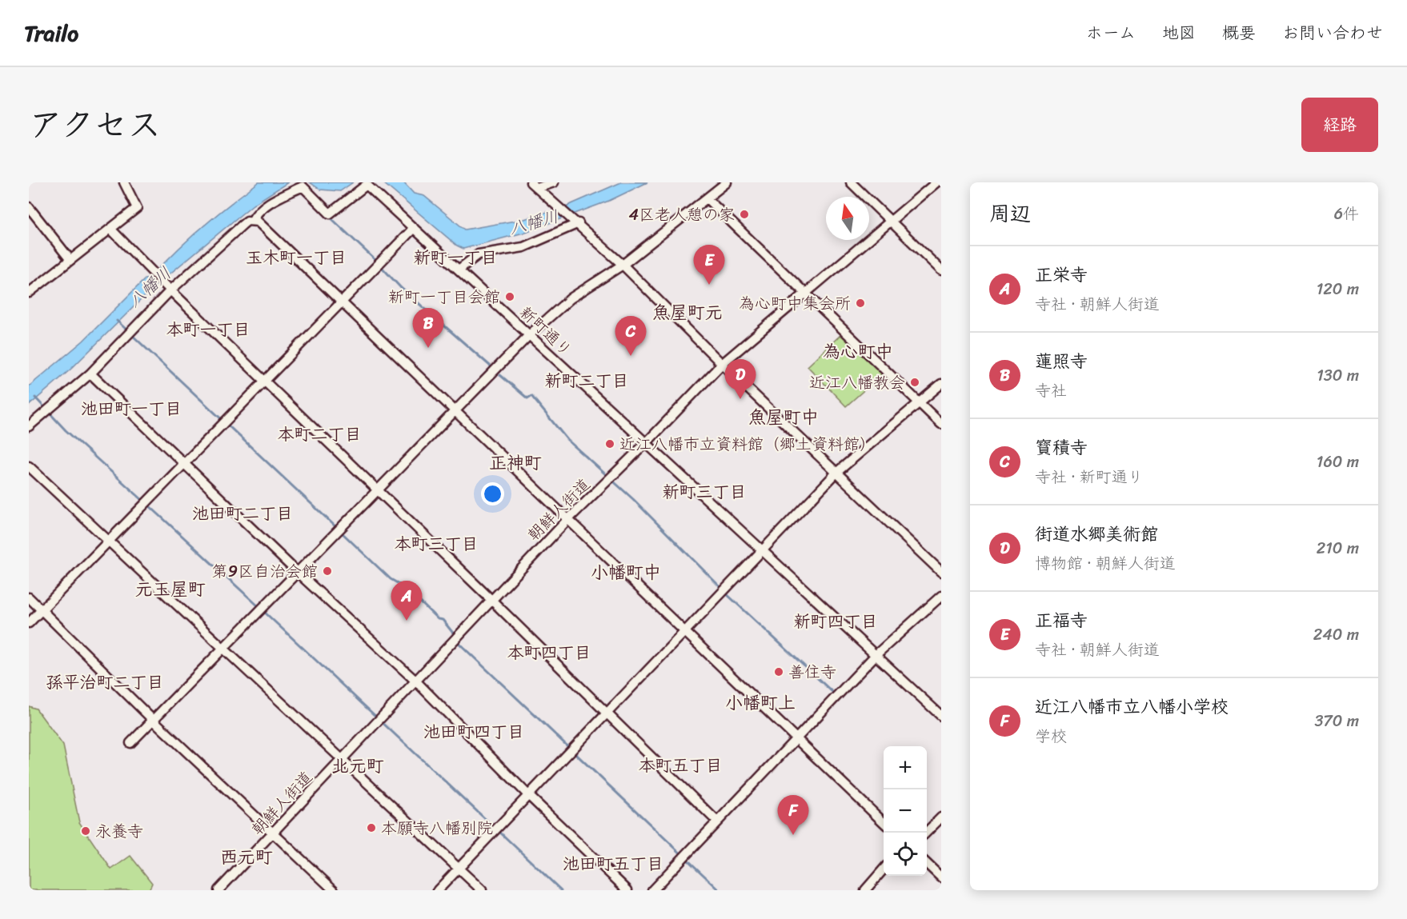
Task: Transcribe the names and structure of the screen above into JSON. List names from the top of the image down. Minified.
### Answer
{"streets":{"street":["新町通り","朝鮮人街道"]},"crossings":[["新町通り","朝鮮人街道"]],"districts":["玉木町一丁目","新町一丁目","魚屋町元","本町一丁目","為心町中","新町二丁目","池田町一丁目","魚屋町中","本町二丁目","正神町","新町三丁目","池田町二丁目","本町三丁目","小幡町中","元玉屋町","新町四丁目","本町四丁目","孫平治町二丁目","小幡町上","池田町四丁目","北元町","本町五丁目","西元町","池田町五丁目"],"water":["八幡川"],"places":["4区老人憩の家","新町一丁目会館","為心町中集会所","近江八幡教会","近江八幡市立資料館（郷土資料館）","第9区自治会館","善住寺","本願寺八幡別院","永養寺"],"north":"top","page":{"header":"Trailo","nav":["ホーム","地図","概要","お問い合わせ"],"title":"アクセス","buttons":"経路","heading":["周辺","6件"],"pins":["E","B","C","D","A","F"],"list":[{"mark":"A","name":"正栄寺","note":"寺社 · 朝鮮人街道","value":"120 m"},{"mark":"B","name":"蓮照寺","note":"寺社","value":"130 m"},{"mark":"C","name":"寳積寺","note":"寺社 · 新町通り","value":"160 m"},{"mark":"D","name":"街道水郷美術館","note":"博物館 · 朝鮮人街道","value":"210 m"},{"mark":"E","name":"正福寺","note":"寺社 · 朝鮮人街道","value":"240 m"},{"mark":"F","name":"近江八幡市立八幡小学校","note":"学校","value":"370 m"}],"map_buttons":["+","−"]}}
